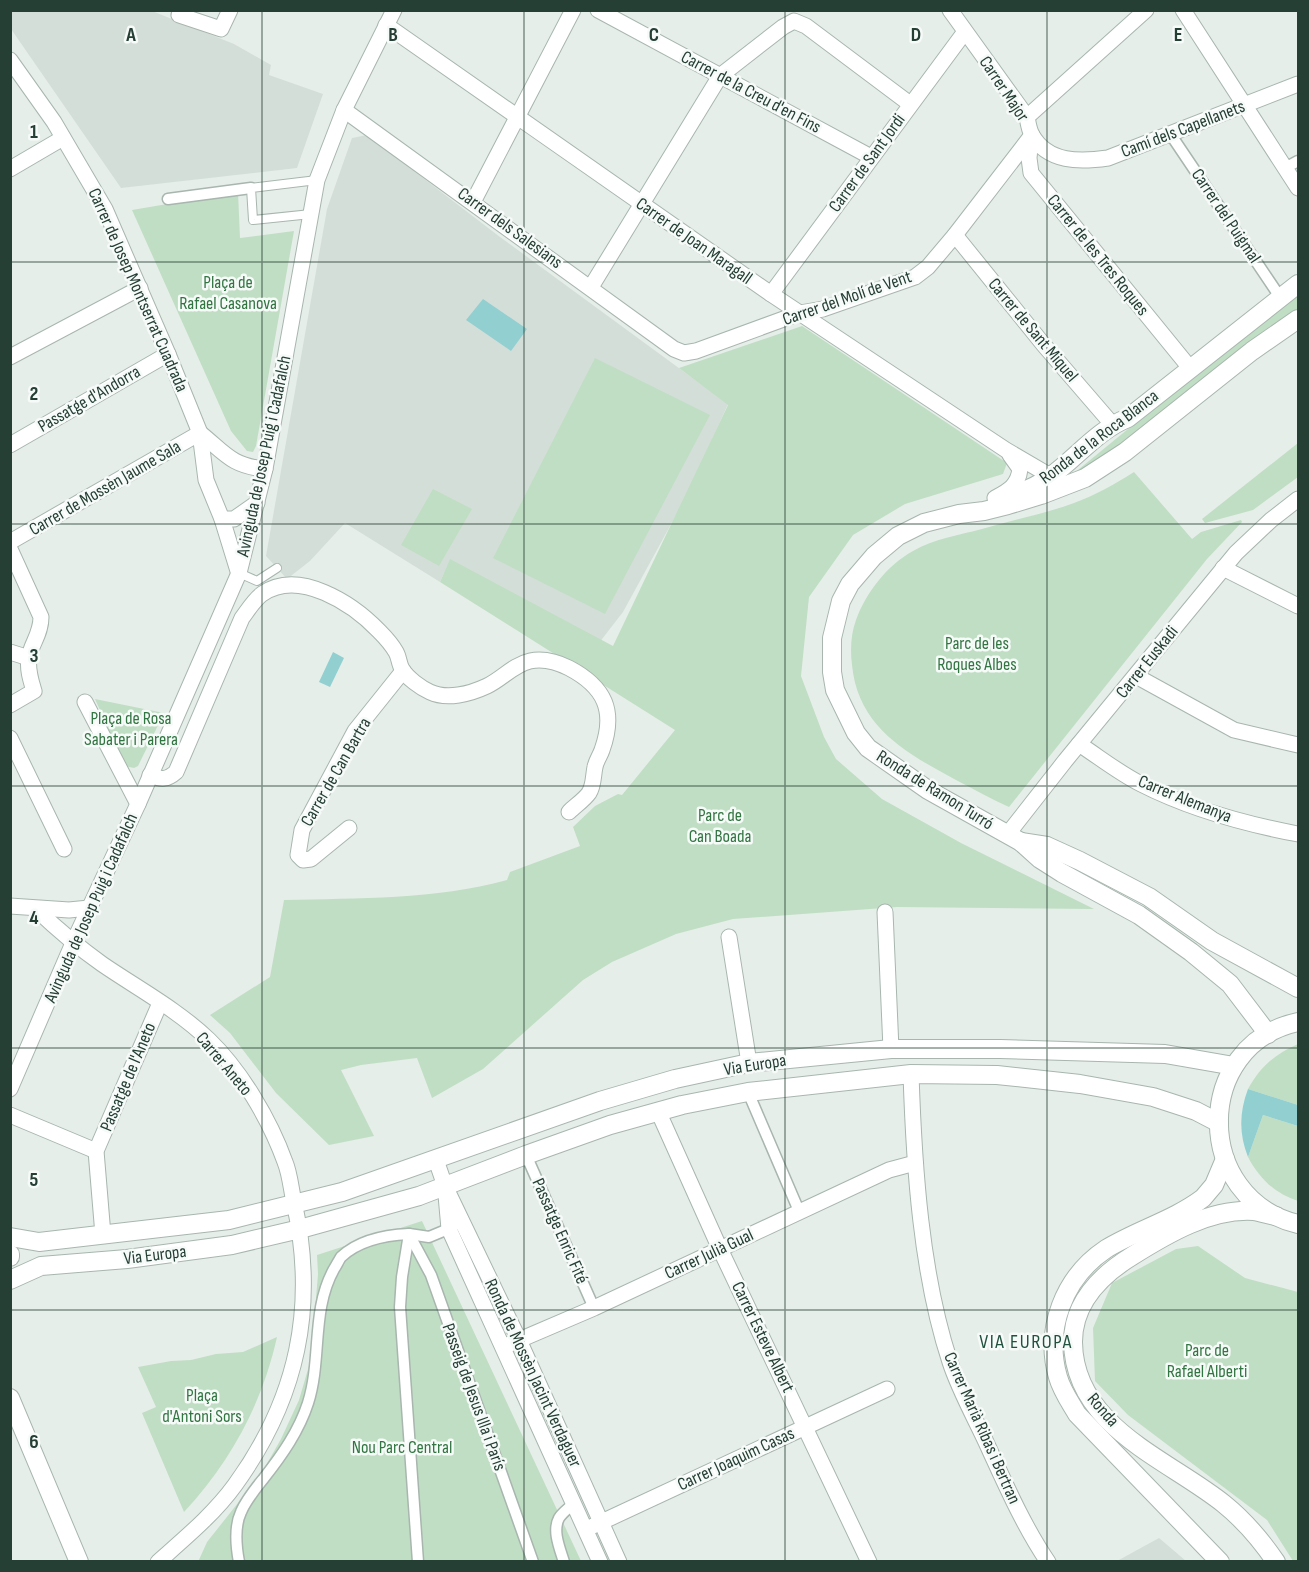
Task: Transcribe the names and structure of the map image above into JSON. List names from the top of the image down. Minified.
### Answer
{"streets":{"street":["Carrer Major","Carrer de la Creu d'en Fins","Camí dels Capellanets","Carrer de Sant Jordi","Carrer del Puigmal","Carrer dels Salesians","Carrer de Joan Maragall","Carrer de les Tres Roques","Carrer de Josep Montserrat Cuadrada","Carrer del Molí de Vent","Carrer de Sant Miquel","Passatge d'Andorra","Ronda de la Roca Blanca","Avinguda de Josep Puig i Cadafalch","Carrer de Mossèn Jaume Sala","Carrer Euskadi","Carrer de Can Bartra","Ronda de Ramon Turró","Carrer Alemanya","Carrer Aneto","Via Europa","Passatge de l'Aneto","Passatge Enric Fité","Carrer Julià Gual","Carrer Esteve Albert","Ronda de Mossèn Jacint Verdaguer","Passeig de Jesus Illa i París","Ronda","Carrer Marià Ribas i Bertran","Carrer Joaquim Casas"]},"crossings":[["Carrer Major","Camí dels Capellanets"],["Carrer Major","Carrer de Sant Jordi"],["Carrer Major","Carrer de les Tres Roques"],["Carrer Major","Carrer del Molí de Vent"],["Carrer de la Creu d'en Fins","Carrer de Sant Jordi"],["Camí dels Capellanets","Carrer del Puigmal"],["Carrer de Sant Jordi","Carrer de Joan Maragall"],["Carrer del Puigmal","Ronda de la Roca Blanca"],["Carrer dels Salesians","Carrer del Molí de Vent"],["Carrer dels Salesians","Avinguda de Josep Puig i Cadafalch"],["Carrer de Joan Maragall","Carrer del Molí de Vent"],["Carrer de Joan Maragall","Ronda de la Roca Blanca"],["Carrer de Joan Maragall","Avinguda de Josep Puig i Cadafalch"],["Carrer de les Tres Roques","Carrer del Molí de Vent"],["Carrer de les Tres Roques","Ronda de la Roca Blanca"],["Carrer de Josep Montserrat Cuadrada","Passatge d'Andorra"],["Carrer de Josep Montserrat Cuadrada","Avinguda de Josep Puig i Cadafalch"],["Carrer de Josep Montserrat Cuadrada","Carrer de Mossèn Jaume Sala"],["Carrer del Molí de Vent","Carrer de Sant Miquel"],["Carrer de Sant Miquel","Ronda de la Roca Blanca"],["Ronda de la Roca Blanca","Ronda de Ramon Turró"],["Avinguda de Josep Puig i Cadafalch","Carrer Aneto"],["Carrer Euskadi","Ronda de Ramon Turró"],["Carrer Euskadi","Carrer Alemanya"],["Carrer Aneto","Via Europa"],["Carrer Aneto","Passatge de l'Aneto"],["Via Europa","Passatge de l'Aneto"],["Via Europa","Passatge Enric Fité"],["Via Europa","Carrer Esteve Albert"],["Via Europa","Ronda de Mossèn Jacint Verdaguer"],["Via Europa","Carrer Marià Ribas i Bertran"],["Passatge Enric Fité","Carrer Julià Gual"],["Carrer Julià Gual","Carrer Esteve Albert"],["Carrer Julià Gual","Ronda de Mossèn Jacint Verdaguer"],["Carrer Julià Gual","Carrer Marià Ribas i Bertran"],["Carrer Esteve Albert","Carrer Joaquim Casas"],["Ronda de Mossèn Jacint Verdaguer","Carrer Joaquim Casas"]],"districts":["VIA EUROPA"],"parks":["Plaça de Rafael Casanova","Parc de les Roques Albes","Plaça de Rosa Sabater i Parera","Parc de Can Boada","Parc de Rafael Alberti","Plaça d'Antoni Sors","Nou Parc Central"],"grid":{"columns":["A","B","C","D","E"],"rows":["1","2","3","4","5","6"]}}
